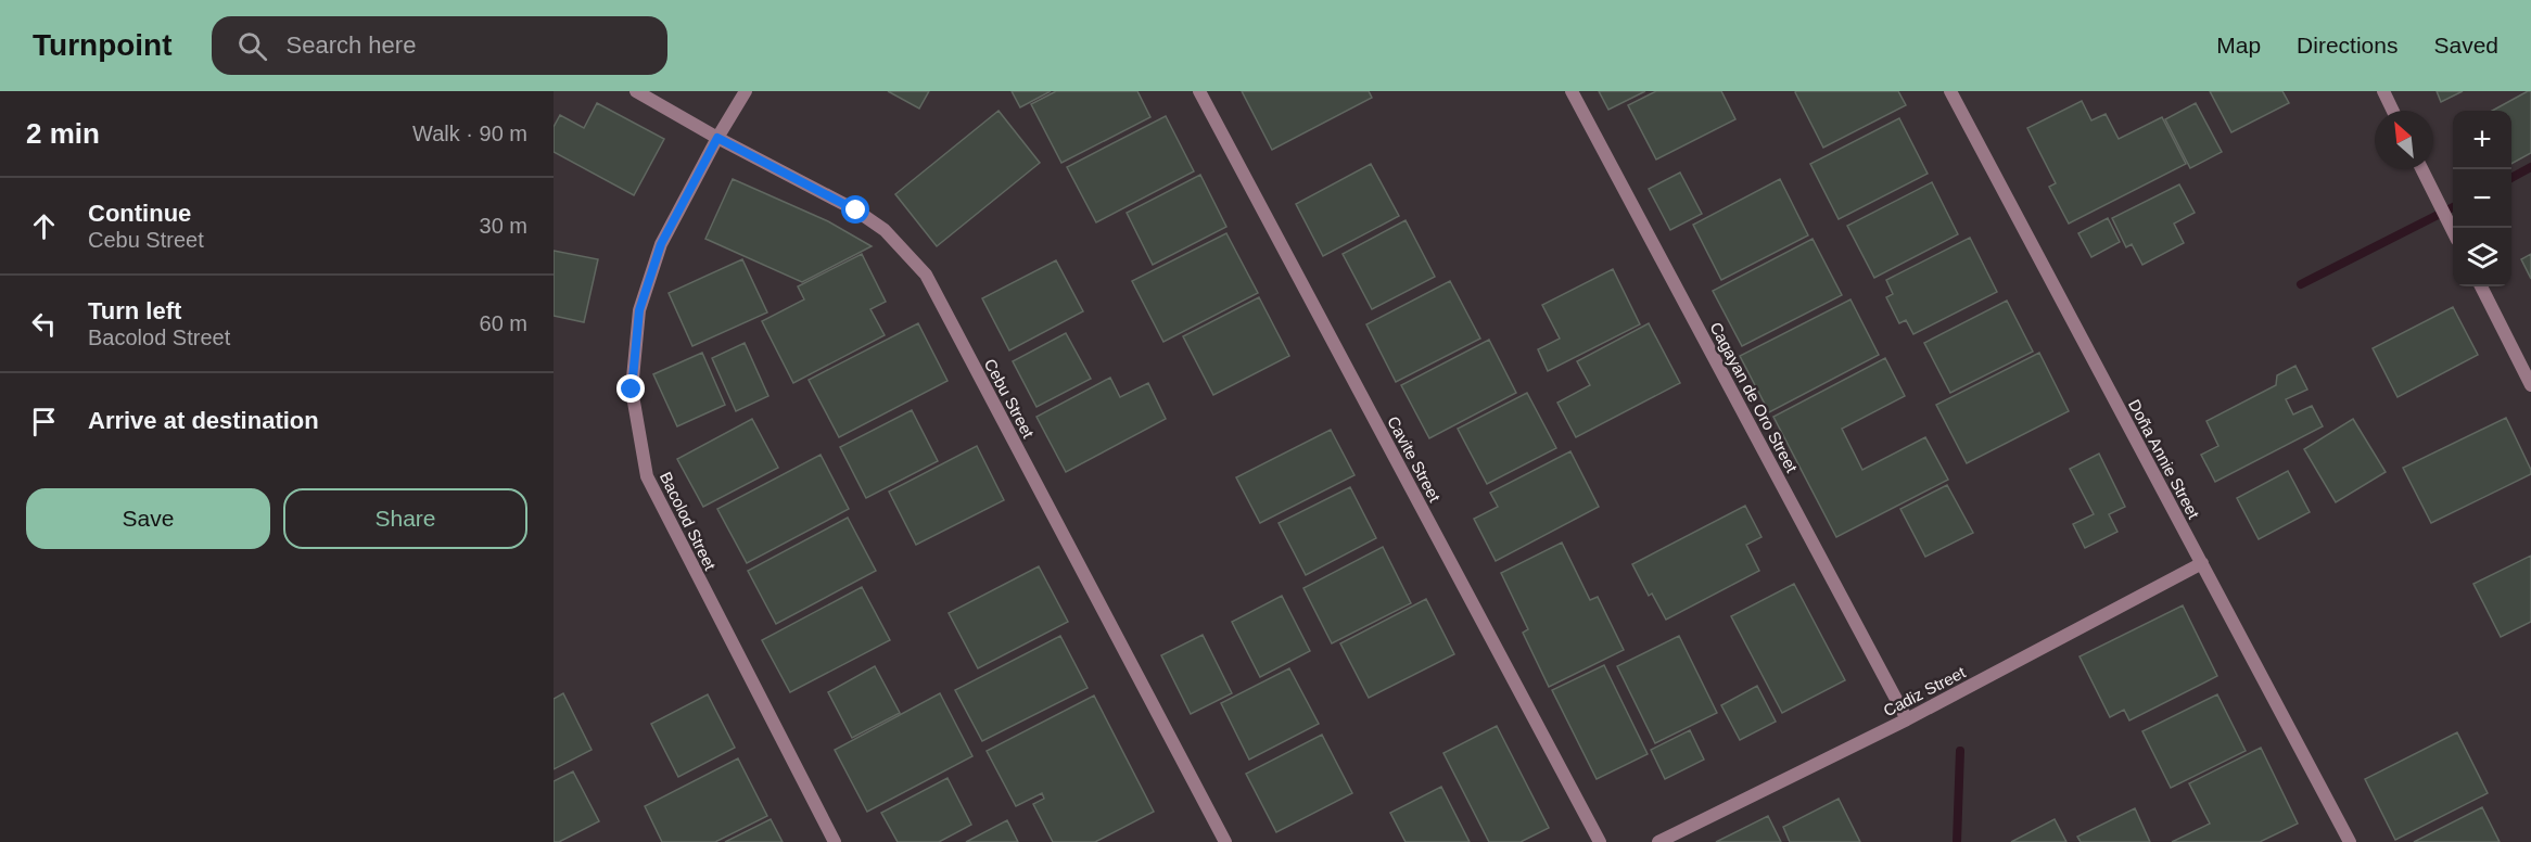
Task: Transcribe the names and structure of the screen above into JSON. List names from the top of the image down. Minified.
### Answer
{"streets":{"street":["Cagayan de Oro Street","Cebu Street","Cavite Street","Doña Annie Street","Bacolod Street","Cadiz Street"]},"crossings":[["Cagayan de Oro Street","Cadiz Street"],["Cebu Street","Bacolod Street"],["Doña Annie Street","Cadiz Street"]],"north":"top left","page":{"header":"Turnpoint","search":"Search here","nav":["Map","Directions","Saved"],"heading":["2 min","Walk · 90 m"],"map_buttons":["+","−"],"list":[["Continue","Cebu Street","30 m"],["Turn left","Bacolod Street","60 m"],"Arrive at destination"],"buttons":["Save","Share"]}}
